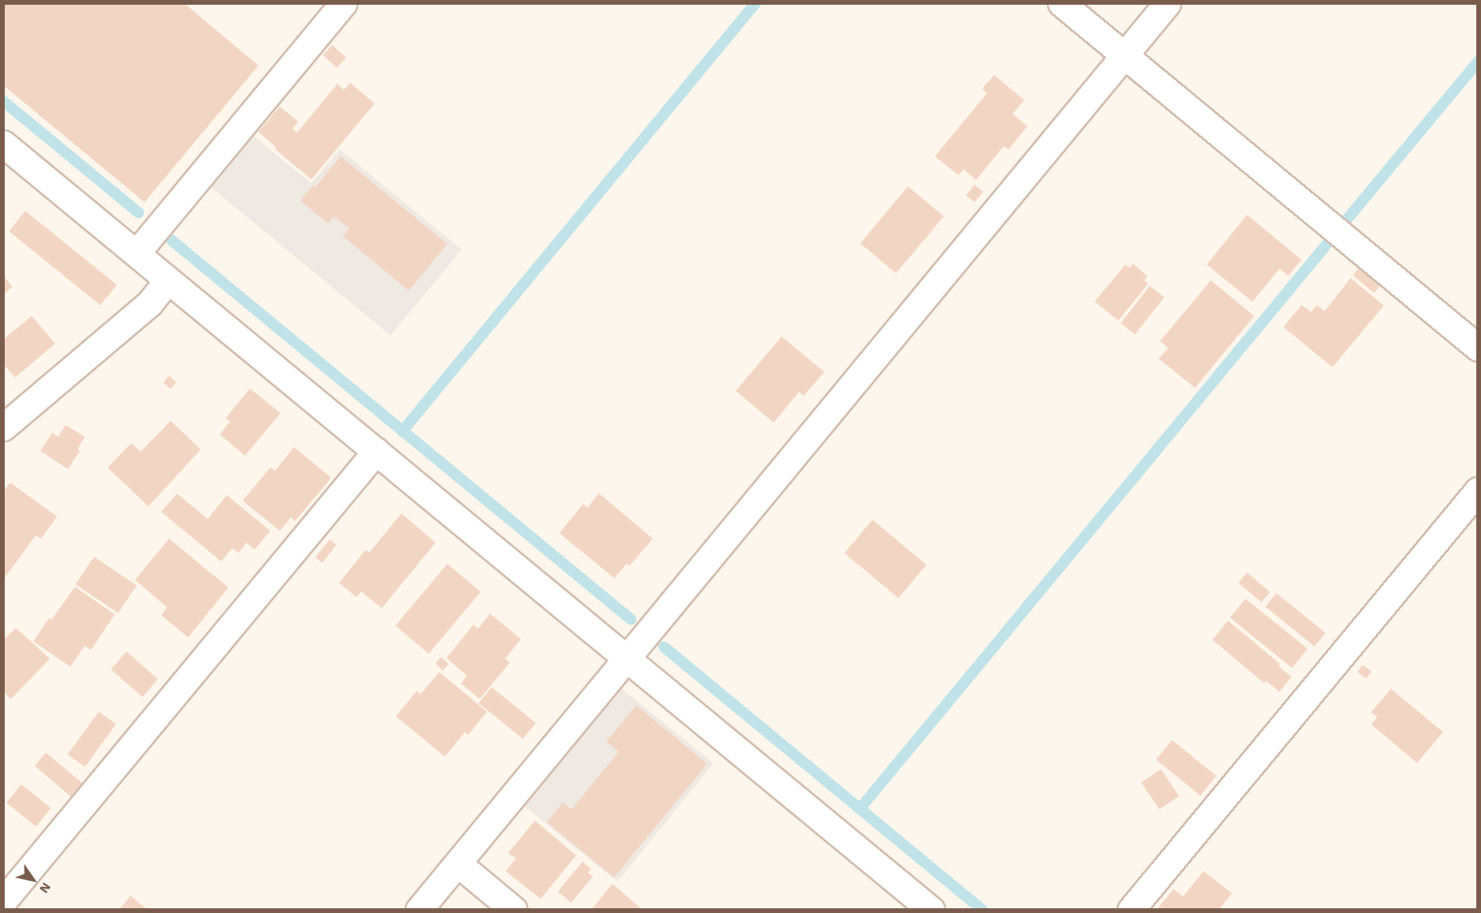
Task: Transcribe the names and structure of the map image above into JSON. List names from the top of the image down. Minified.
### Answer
{"north":"bottom right"}
